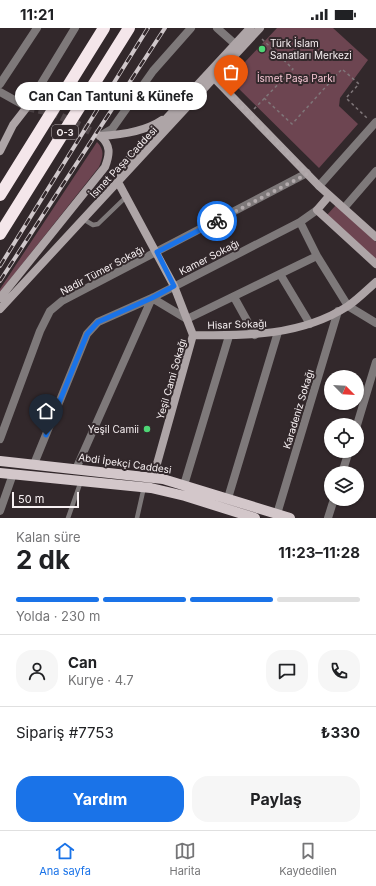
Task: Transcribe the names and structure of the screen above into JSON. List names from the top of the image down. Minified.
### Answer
{"streets":{"highway":["O-3"],"main road":["Abdi İpekçi Caddesi"],"street":["İsmet Paşa Caddesi","Kamer Sokağı","Nadir Tümer Sokağı","Hisar Sokağı","Yeşil Cami Sokağı","Karadeniz Sokağı"]},"crossings":[["İsmet Paşa Caddesi","Yeşil Cami Sokağı"],["Kamer Sokağı","Yeşil Cami Sokağı"],["Kamer Sokağı","Abdi İpekçi Caddesi"],["Nadir Tümer Sokağı","Yeşil Cami Sokağı"],["Hisar Sokağı","Yeşil Cami Sokağı"],["Hisar Sokağı","Karadeniz Sokağı"],["Yeşil Cami Sokağı","Abdi İpekçi Caddesi"],["Karadeniz Sokağı","Abdi İpekçi Caddesi"]],"parks":["İsmet Paşa Parkı"],"places":["Türk İslam Sanatları Merkezi","Can Can Tantuni & Künefe","Yeşil Camii"],"scale_bar":"50 m","north":"bottom right","page":{"status":"11:21","bubble":"Can Can Tantuni & Künefe","scale":"50 m","heading":["2 dk","Kalan süre","11:23–11:28"],"panel":["Can","Kurye · 4.7","Sipariş #7753","₺330"],"bar":"Yolda · 230 m","buttons":["Yardım","Paylaş"],"tabs":["Ana sayfa","Harita","Kaydedilen"]}}
